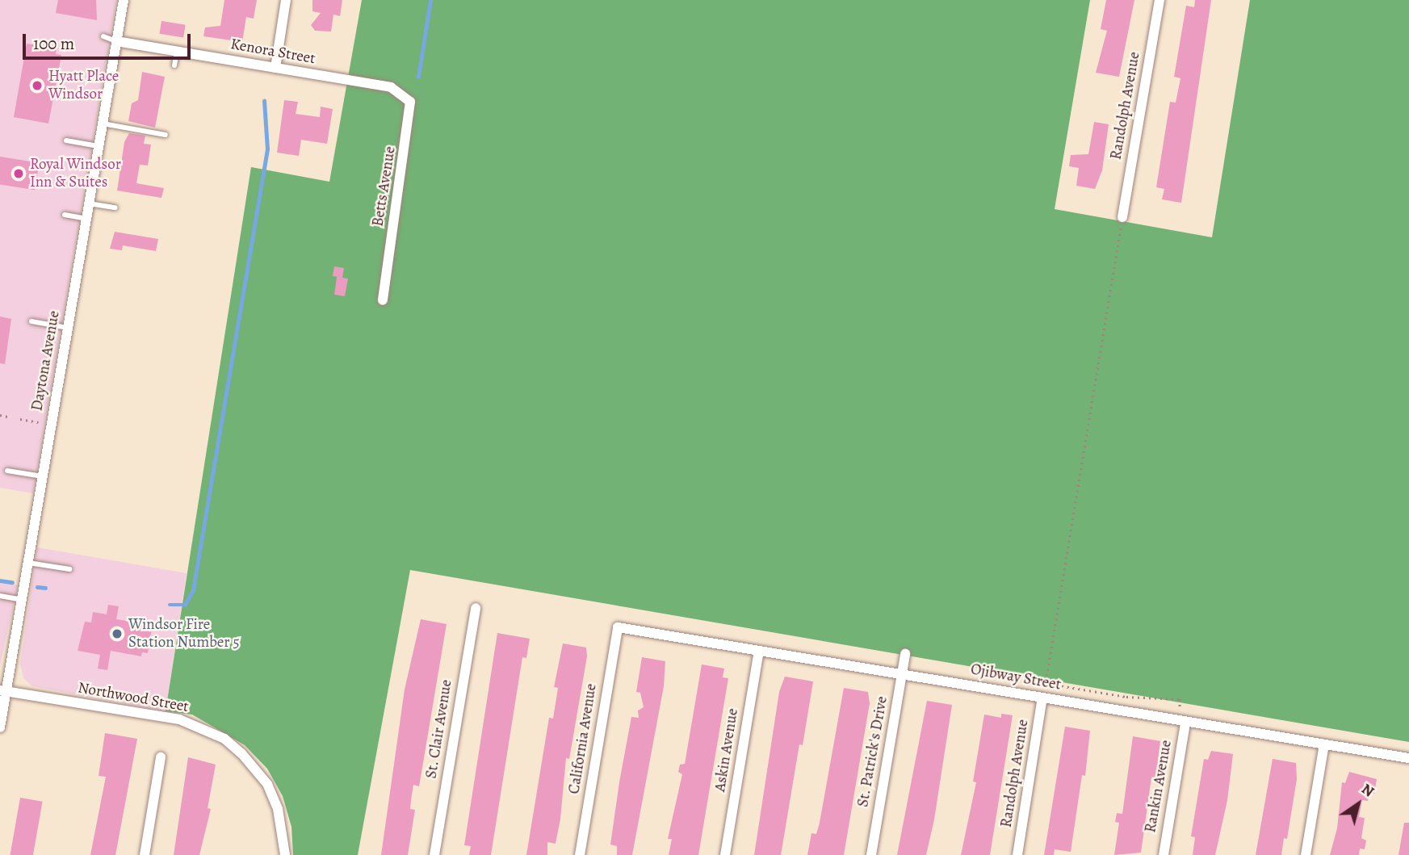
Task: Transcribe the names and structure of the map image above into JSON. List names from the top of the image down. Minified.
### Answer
{"streets":{"street":["Kenora Street","Randolph Avenue","Betts Avenue","Daytona Avenue","Ojibway Street","Northwood Street","St. Clair Avenue","California Avenue","Askin Avenue","St. Patrick's Drive","Rankin Avenue"]},"crossings":[["Kenora Street","Betts Avenue"],["Kenora Street","Daytona Avenue"],["Randolph Avenue","Ojibway Street"],["Daytona Avenue","Northwood Street"],["Ojibway Street","California Avenue"],["Ojibway Street","Askin Avenue"],["Ojibway Street","St. Patrick's Drive"],["Ojibway Street","Rankin Avenue"]],"places":["Hyatt Place Windsor","Royal Windsor Inn & Suites","Windsor Fire Station Number 5"],"scale_bar":"100 m","north":"top right"}
